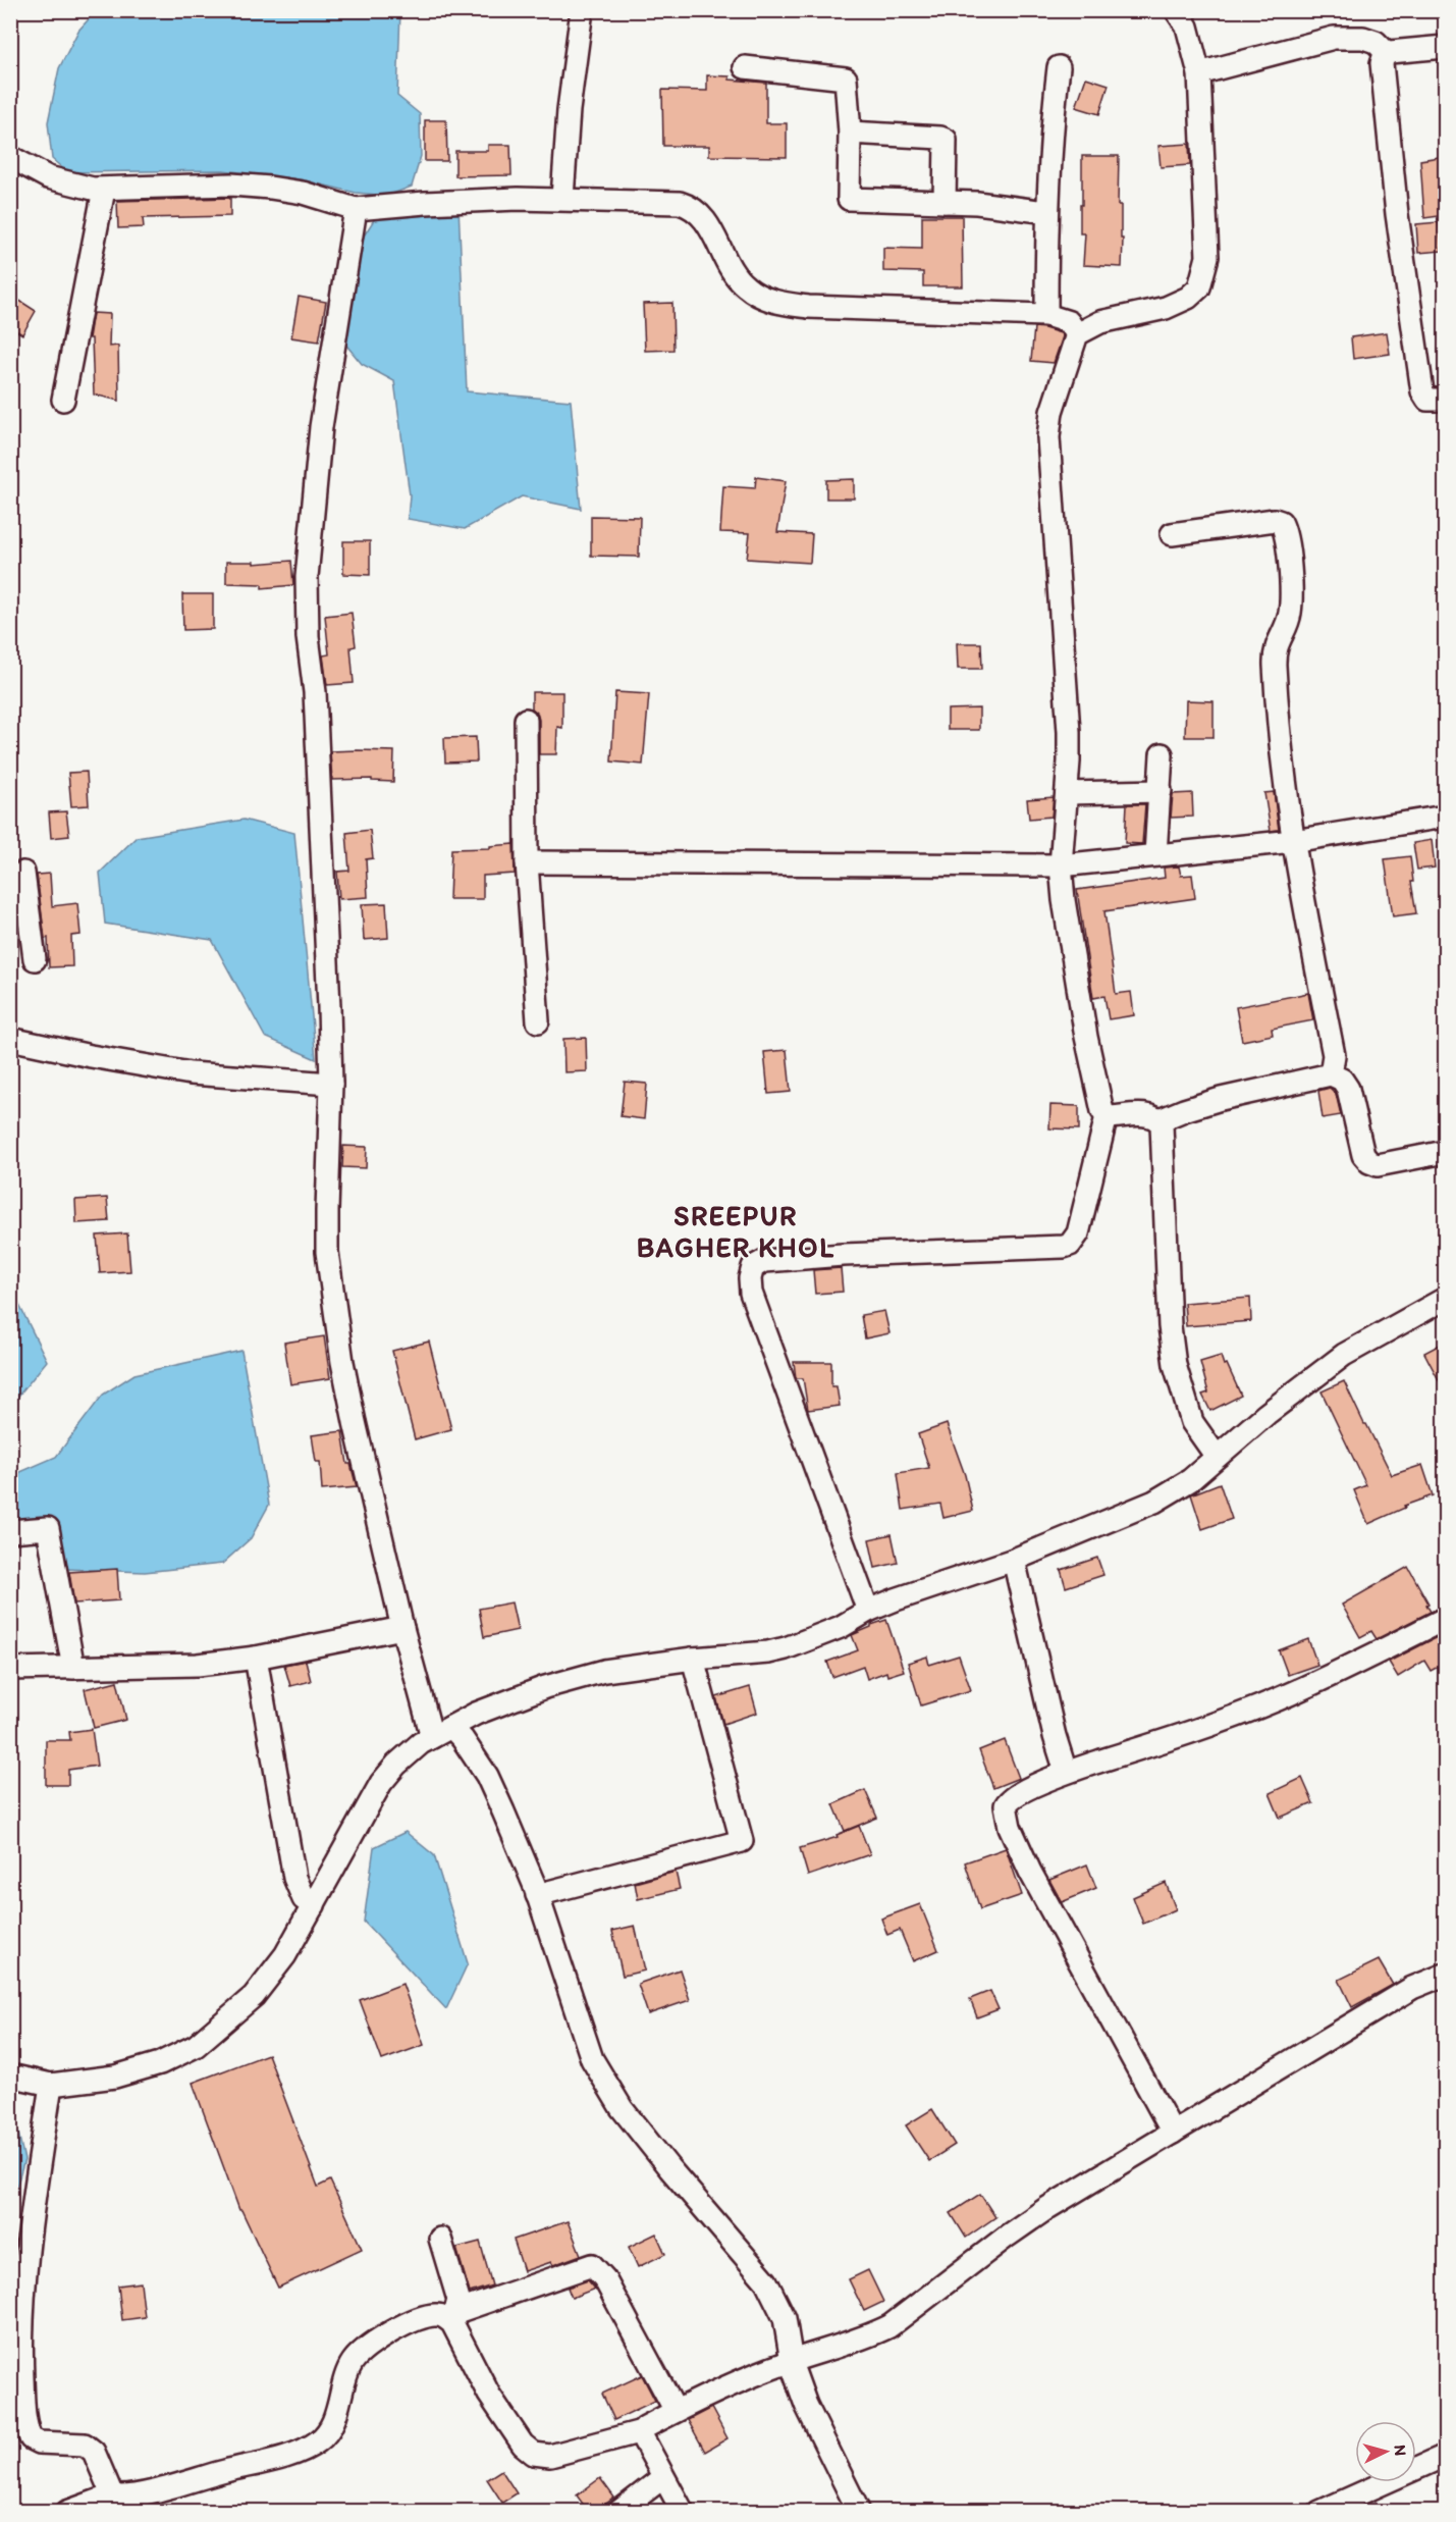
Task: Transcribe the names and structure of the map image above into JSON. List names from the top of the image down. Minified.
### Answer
{"districts":["SREEPUR BAGHER KHOL"],"north":"right"}
